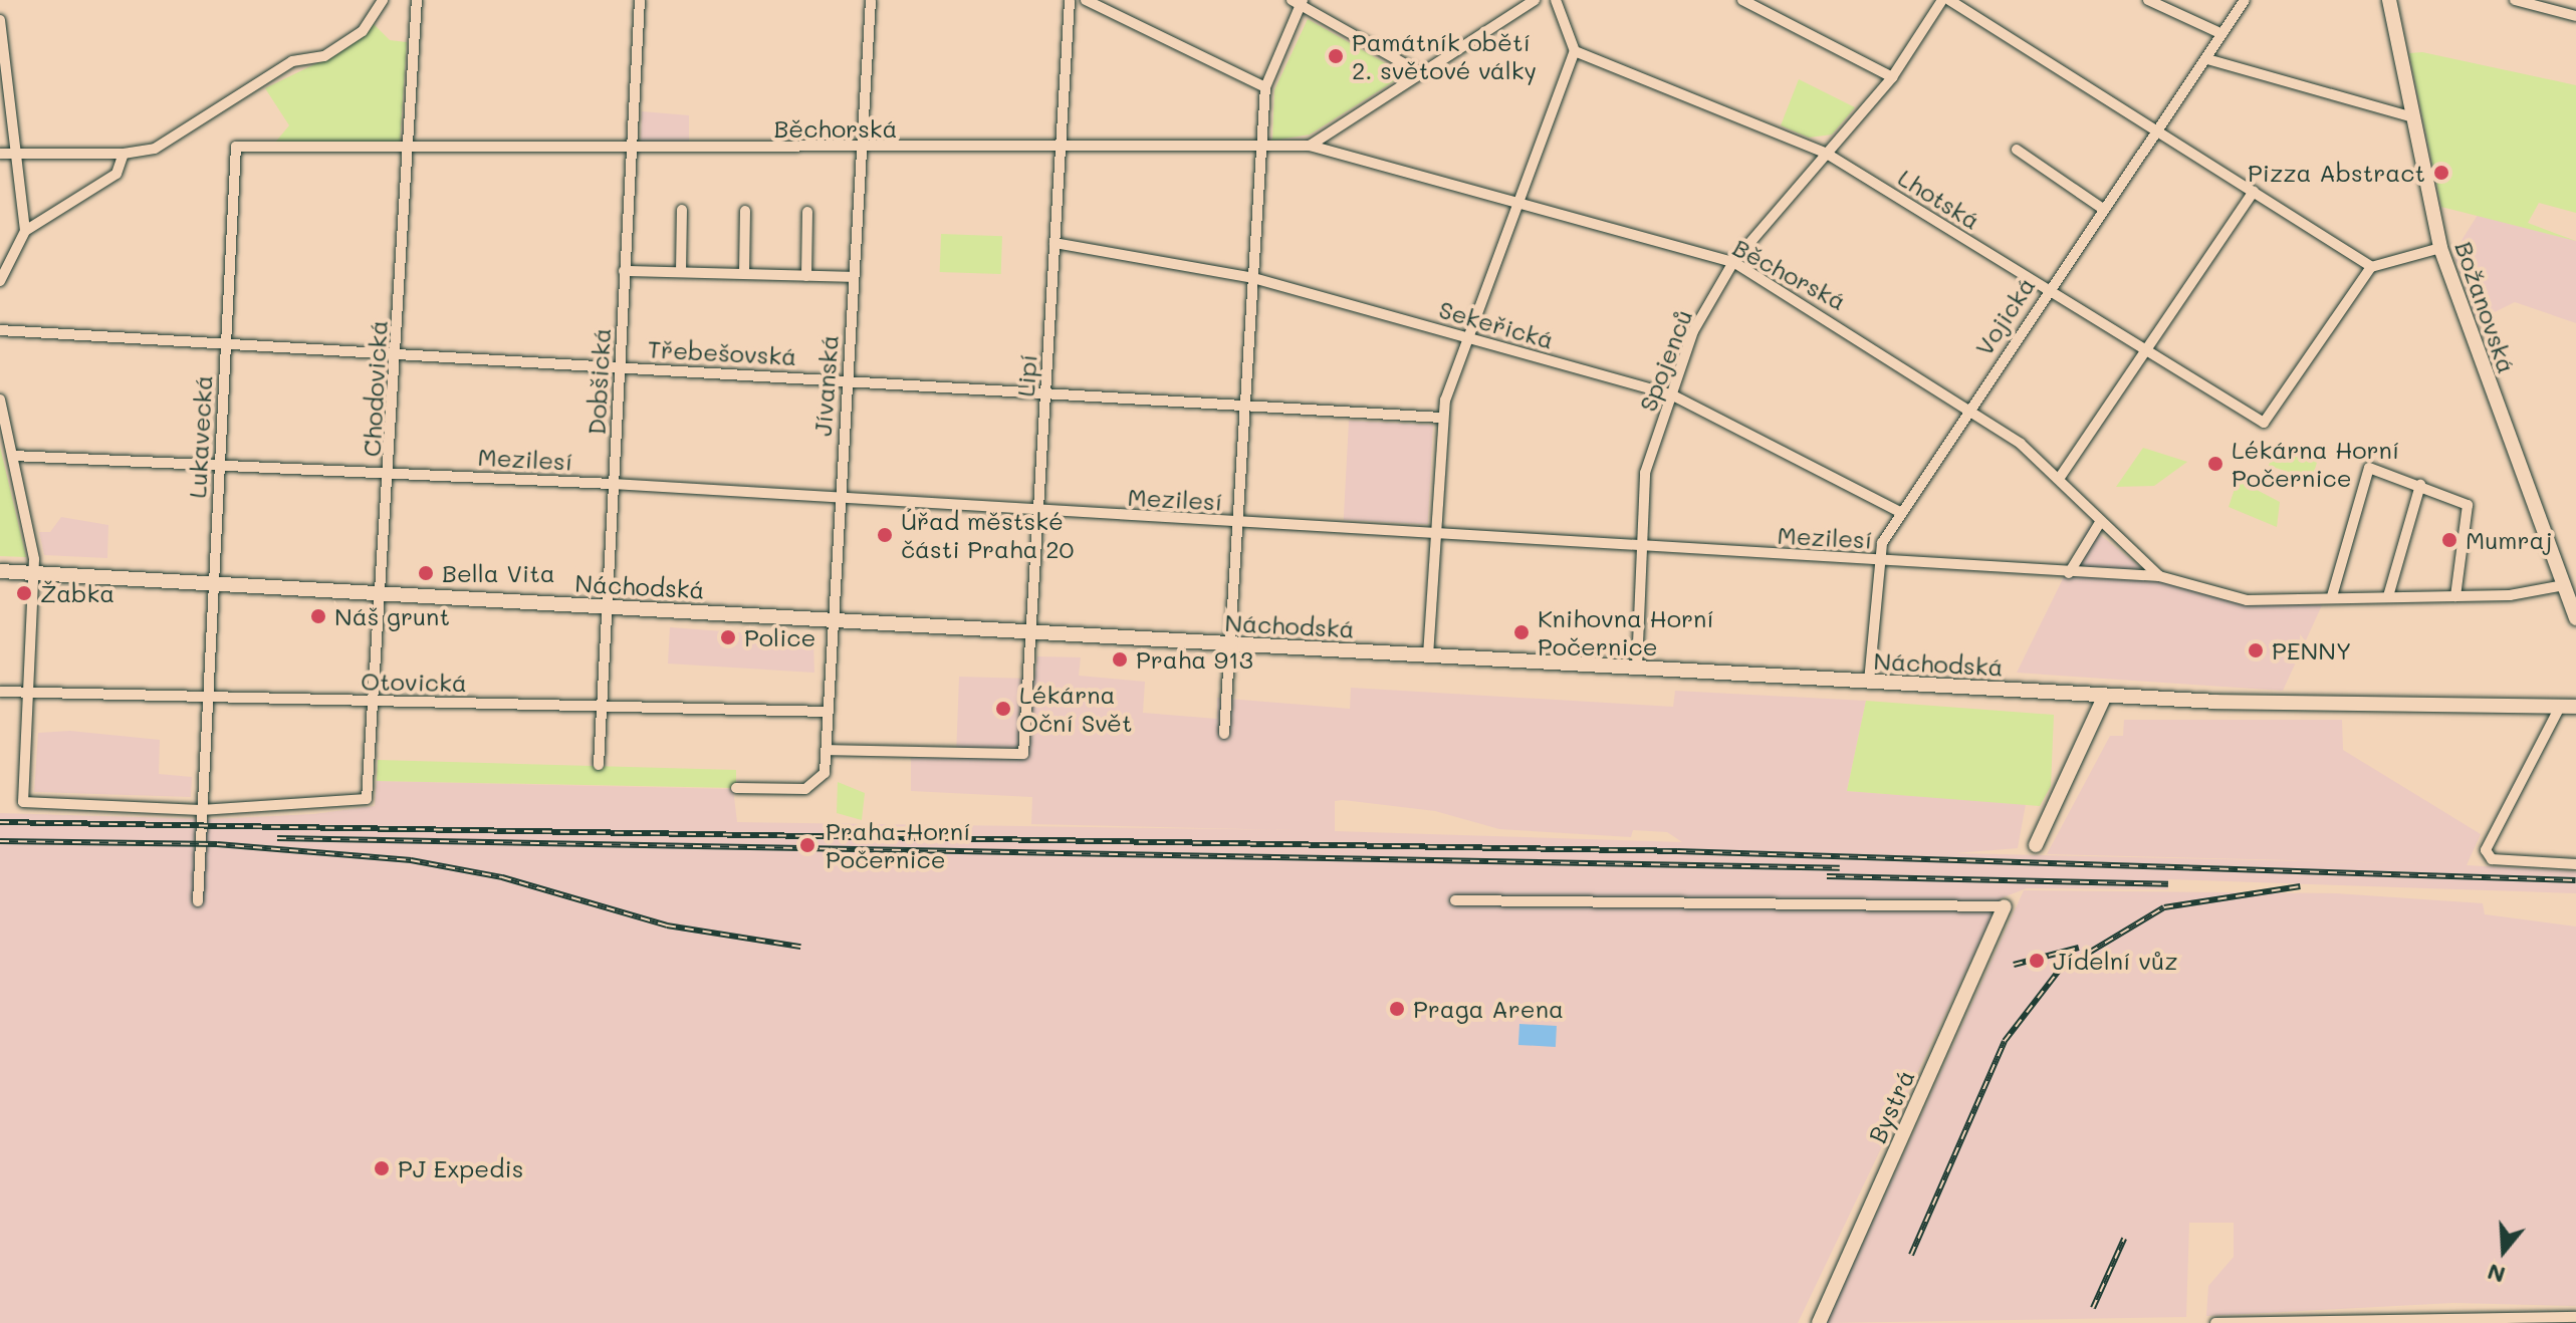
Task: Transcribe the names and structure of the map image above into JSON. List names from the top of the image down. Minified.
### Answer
{"streets":{"main road":["Božanovská","Náchodská","Bystrá"],"street":["Běchorská","Lhotská","Vojická","Sekeřická","Třebešovská","Spojenců","Lipí","Dobšická","Jívanská","Chodovická","Lukavecká","Mezilesí","Otovická"]},"crossings":[["Běchorská","Vojická"],["Běchorská","Spojenců"],["Běchorská","Lipí"],["Běchorská","Dobšická"],["Běchorská","Jívanská"],["Běchorská","Chodovická"],["Běchorská","Lukavecká"],["Běchorská","Mezilesí"],["Lhotská","Vojická"],["Lhotská","Spojenců"],["Božanovská","Mezilesí"],["Vojická","Sekeřická"],["Vojická","Mezilesí"],["Vojická","Náchodská"],["Sekeřická","Spojenců"],["Sekeřická","Lipí"],["Třebešovská","Lipí"],["Třebešovská","Dobšická"],["Třebešovská","Jívanská"],["Třebešovská","Chodovická"],["Třebešovská","Lukavecká"],["Spojenců","Mezilesí"],["Spojenců","Náchodská"],["Lipí","Jívanská"],["Lipí","Mezilesí"],["Lipí","Náchodská"],["Dobšická","Mezilesí"],["Dobšická","Náchodská"],["Dobšická","Otovická"],["Jívanská","Mezilesí"],["Jívanská","Náchodská"],["Jívanská","Otovická"],["Chodovická","Lukavecká"],["Chodovická","Mezilesí"],["Chodovická","Náchodská"],["Chodovická","Otovická"],["Lukavecká","Mezilesí"],["Lukavecká","Náchodská"],["Lukavecká","Otovická"]],"places":["Památník obětí 2. světové války","Pizza Abstract","Lékárna Horní Počernice","Úřad městské části Praha 20","Mumraj","Bella Vita","Žabka","Náš grunt","Knihovna Horní Počernice","Police","PENNY","Praha 913","Lékárna Oční Svět","Praha-Horní Počernice","Jídelní vůz","Praga Arena","PJ Expedis"],"north":"bottom"}
